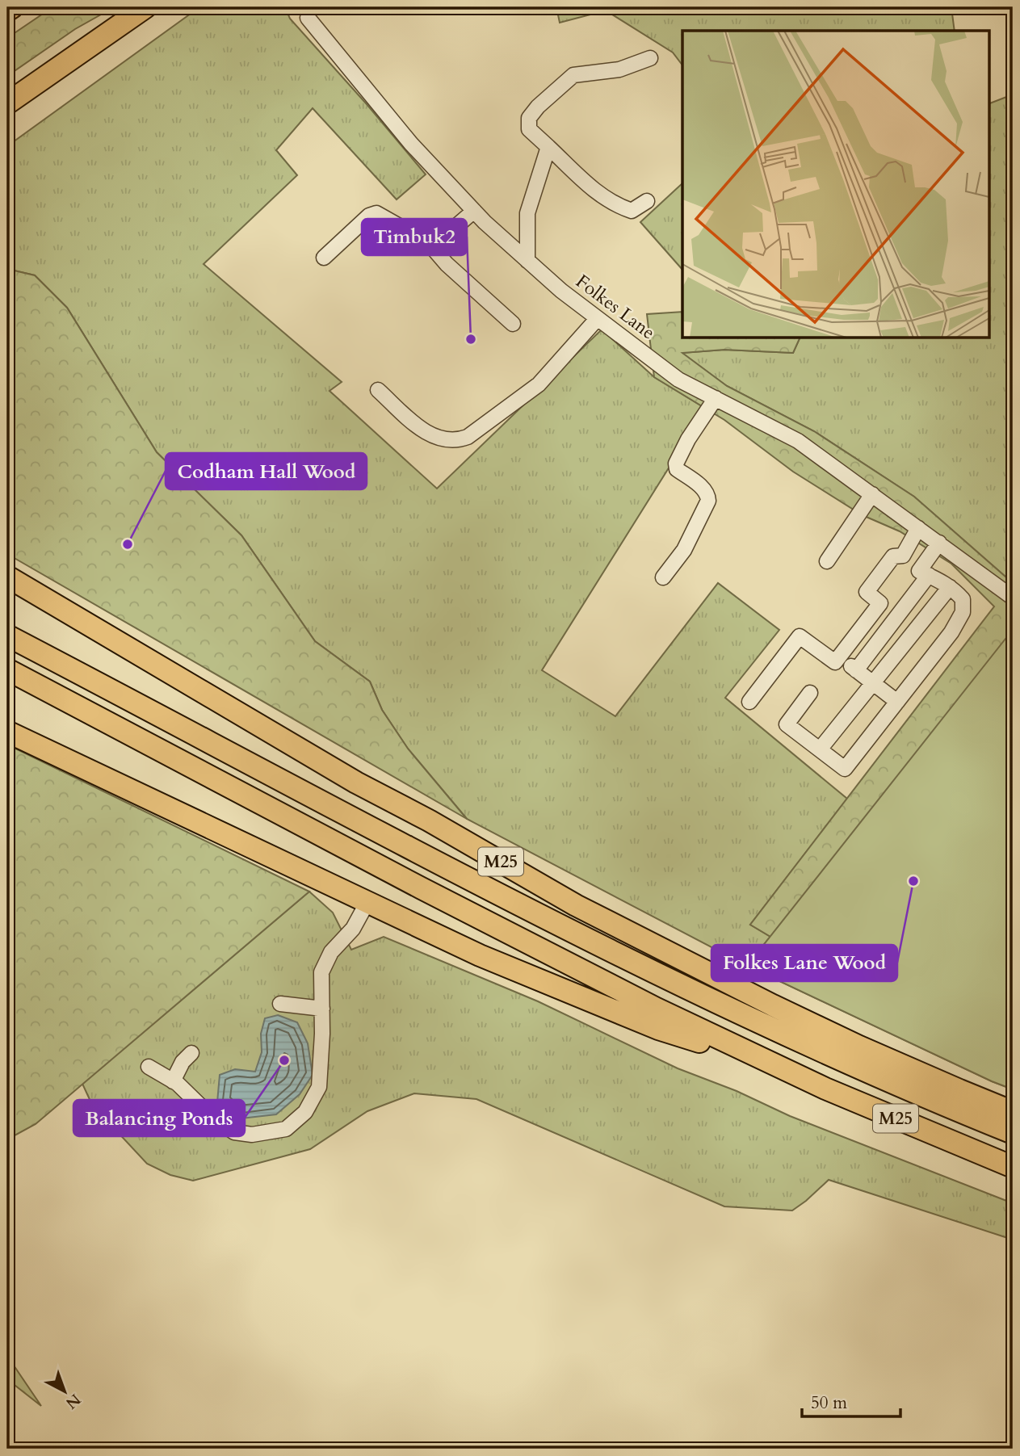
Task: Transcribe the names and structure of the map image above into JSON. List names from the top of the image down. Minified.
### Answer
{"streets":{"highway":["M25"],"street":["Folkes Lane"]},"places":["Timbuk2","Codham Hall Wood","Folkes Lane Wood","Balancing Ponds"],"scale_bar":"50 m","north":"bottom right"}
